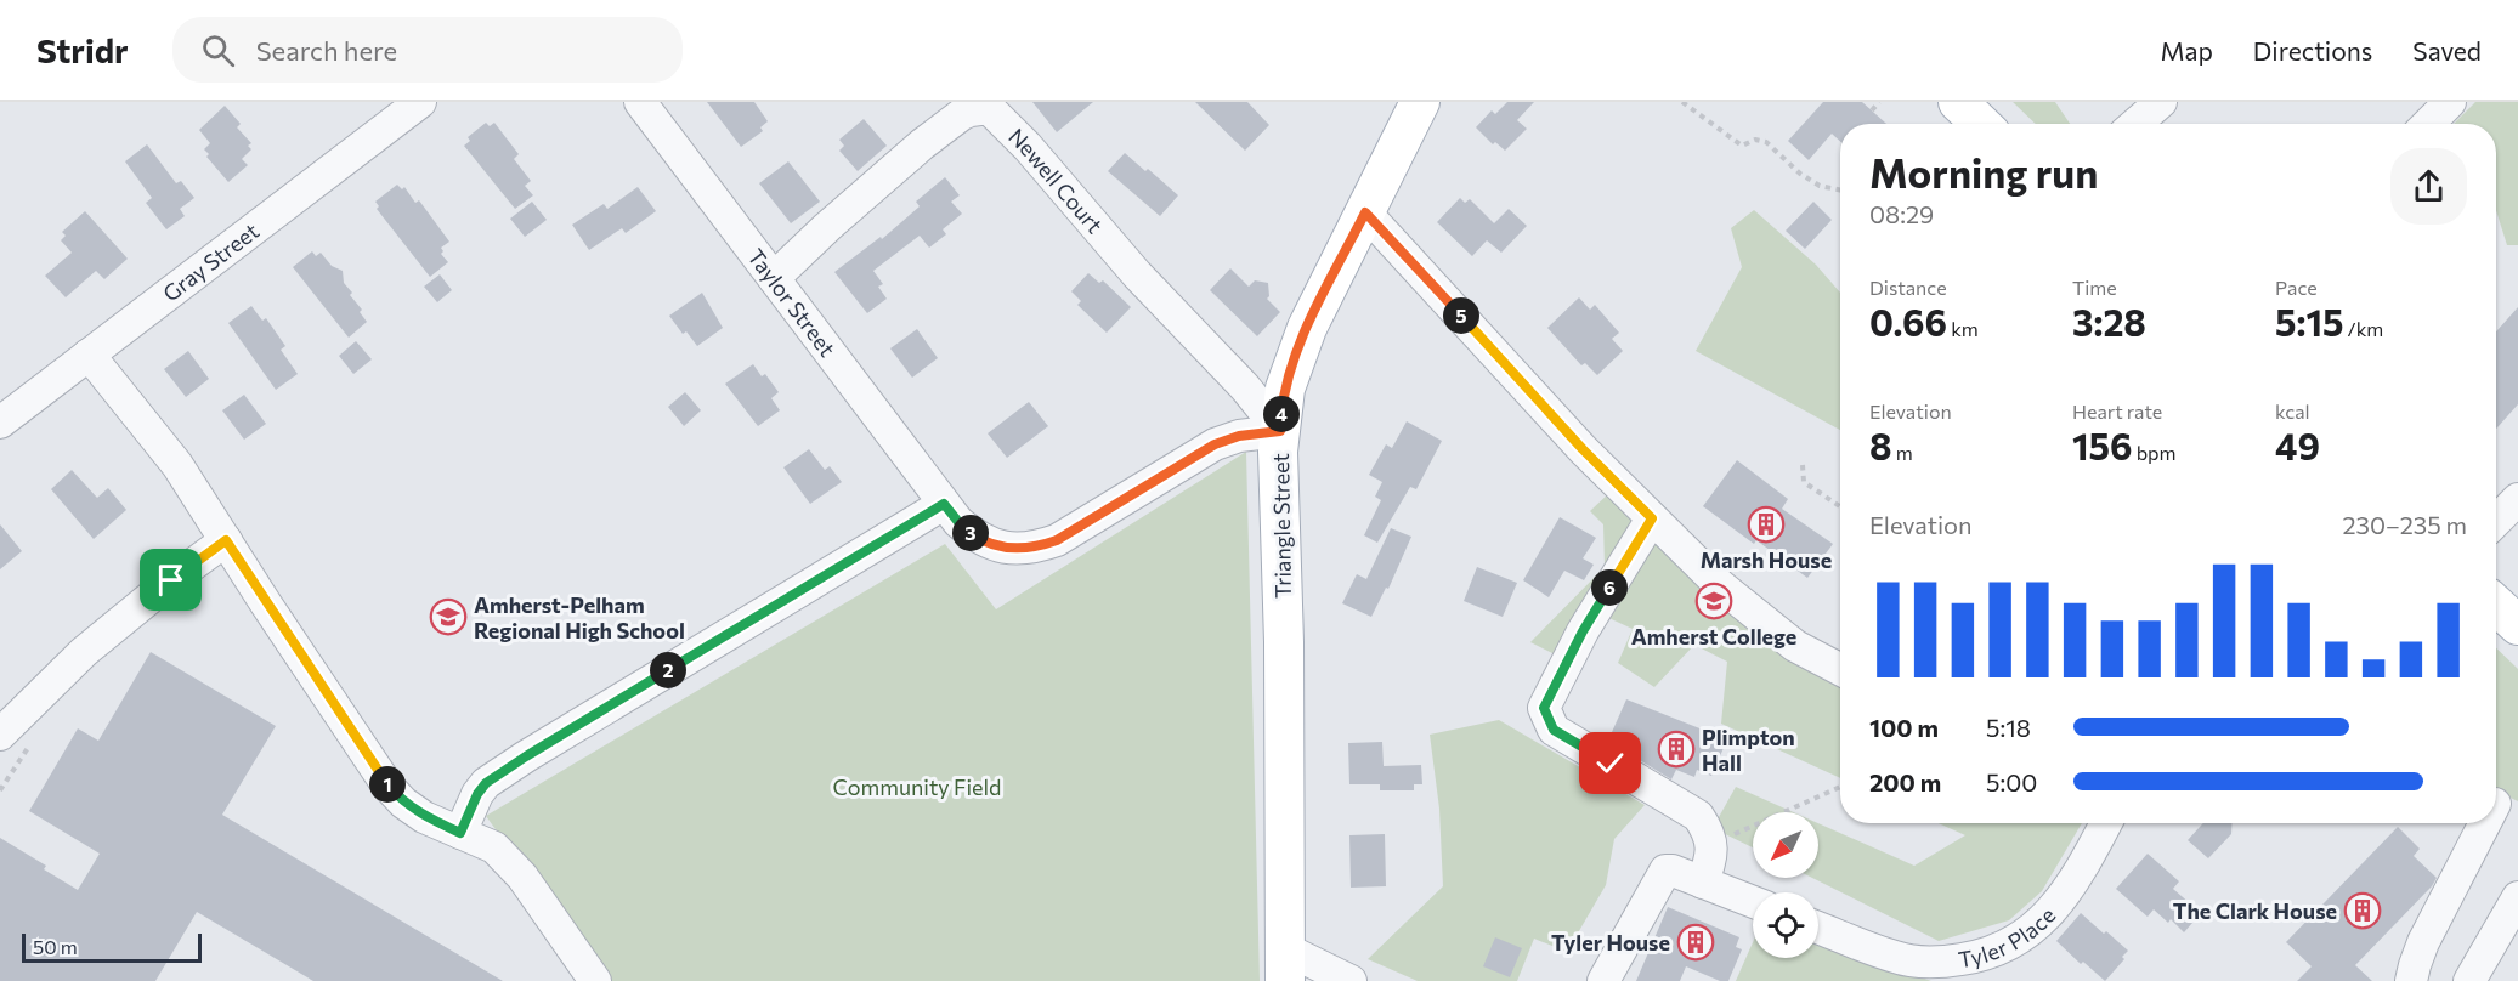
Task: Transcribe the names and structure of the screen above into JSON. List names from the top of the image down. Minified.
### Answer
{"streets":{"main road":["Triangle Street"],"street":["Newell Court","Gray Street","Taylor Street","Tyler Place"]},"crossings":[["Newell Court","Taylor Street"],["Newell Court","Triangle Street"],["Taylor Street","Triangle Street"]],"parks":["Community Field"],"places":{"building":["Marsh House","Plimpton Hall","The Clark House","Tyler House"],"school or university":["Amherst College","Amherst-Pelham Regional High School"]},"scale_bar":"50 m","north":"bottom left","page":{"header":"Stridr","search":"Search here","nav":["Map","Directions","Saved"],"heading":["Morning run","08:29"],"stats":[["Distance","0.66 km"],["Time","3:28"],["Pace","5:15 /km"],["Elevation","8 m"],["Heart rate","156 bpm"],["kcal","49"]],"pins":["5","4","3","6","2","1"],"chart":["Elevation","230–235 m"],"list":[{"name":"100 m","note":"5:18"},{"name":"200 m","note":"5:00"}],"scale":"50 m"}}
